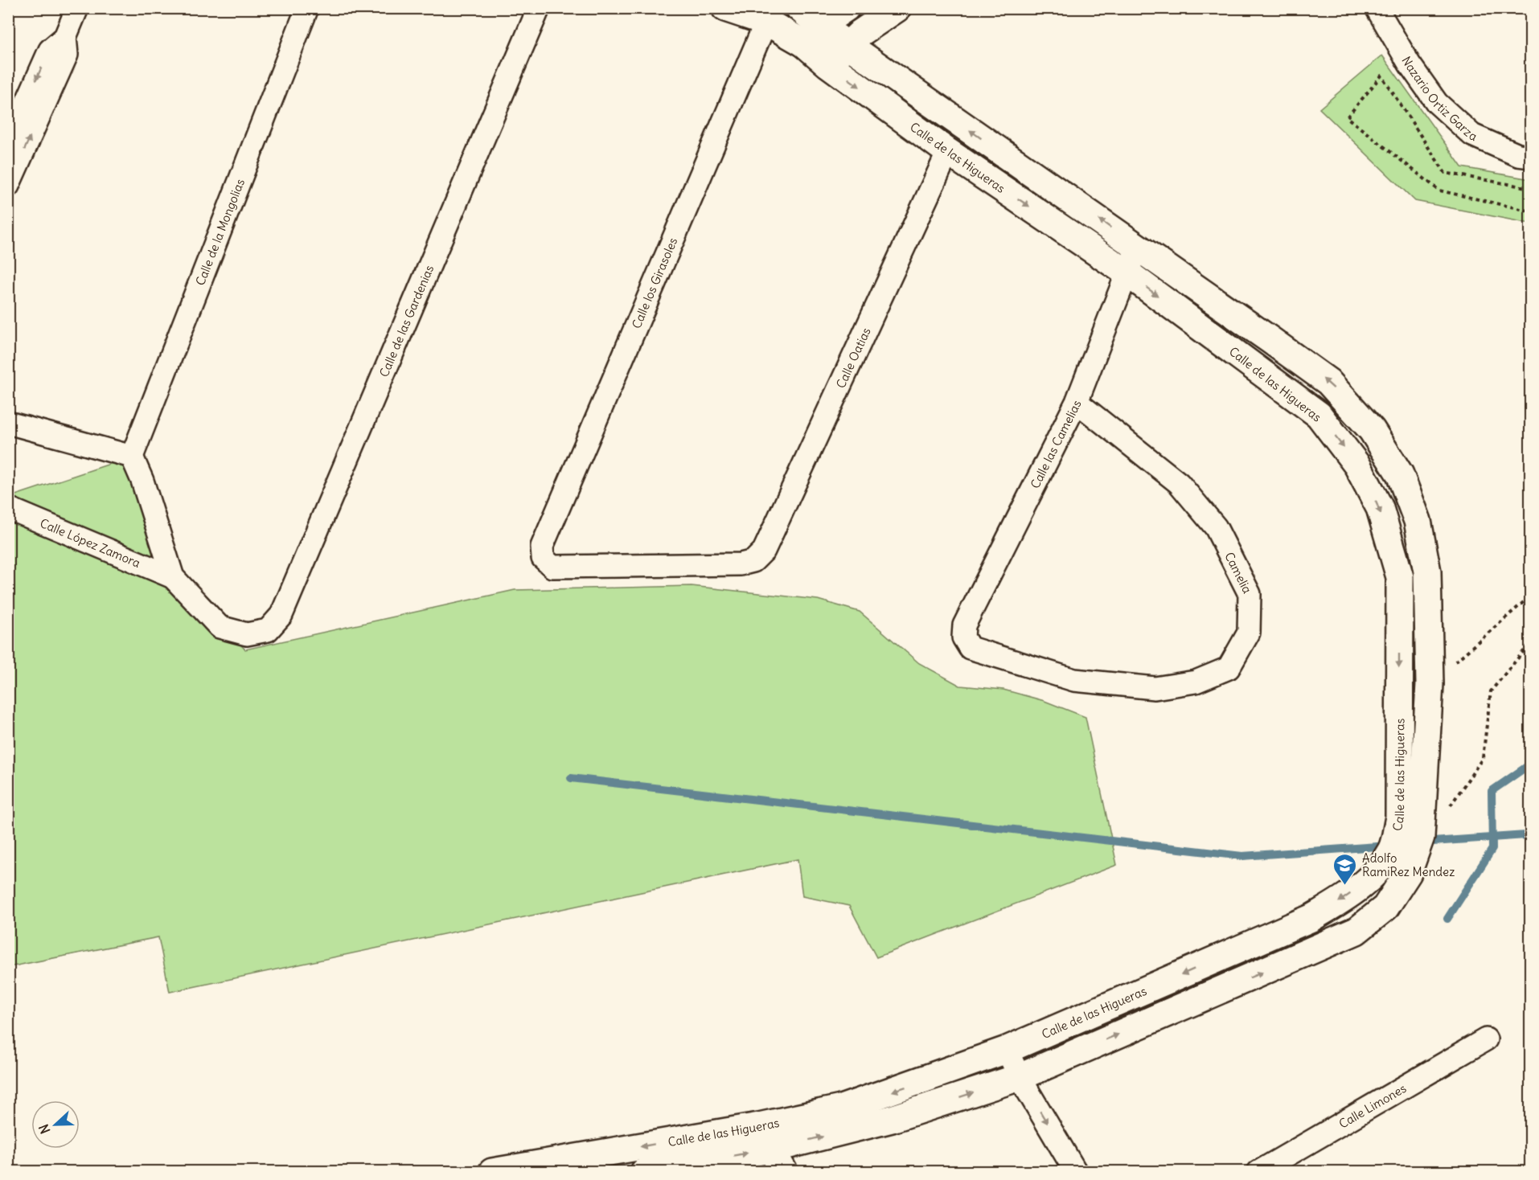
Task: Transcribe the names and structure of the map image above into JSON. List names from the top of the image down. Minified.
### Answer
{"streets":{"main road":["Calle de las Higueras"],"street":["Nazario Ortiz Garza","Calle de la Mongolias","Calle los Girasoles","Calle de las Gardenias","Calle Oatias","Calle las Camelias","Calle López Zamora","Camelia","Calle Limones"]},"crossings":[["Calle de las Higueras","Calle Oatias"],["Calle de las Higueras","Calle las Camelias"],["Calle los Girasoles","Calle Oatias"],["Calle de las Gardenias","Calle López Zamora"],["Calle las Camelias","Camelia"]],"places":{"school or university":["Adolfo RamiRez Mendez"]},"north":"left"}
